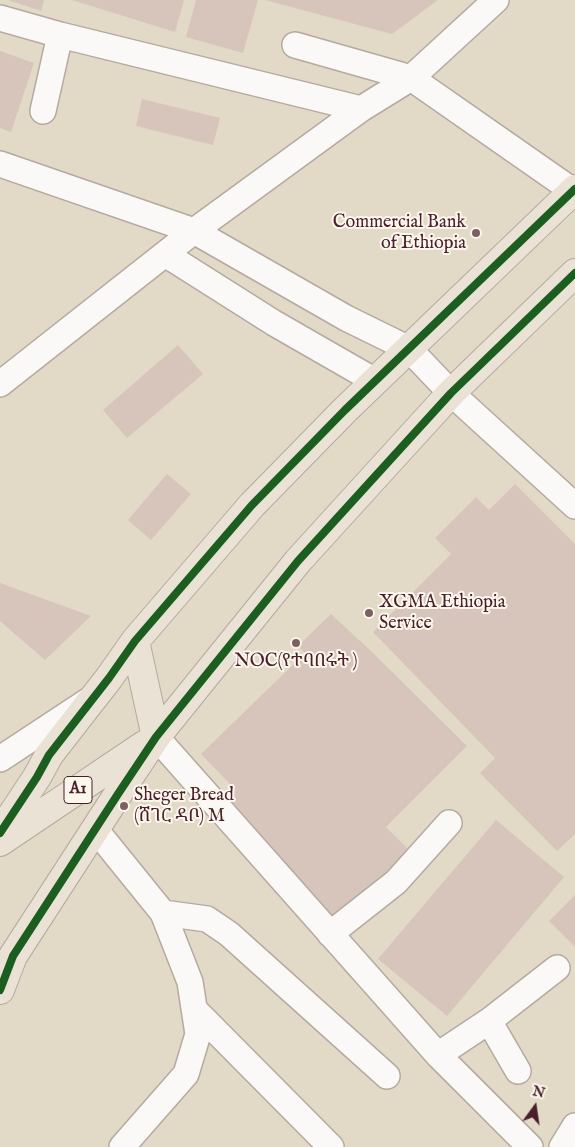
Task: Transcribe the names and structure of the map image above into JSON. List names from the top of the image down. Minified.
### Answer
{"streets":{"main road":["A1"]},"places":["Commercial Bank of Ethiopia","XGMA Ethiopia Service","NOC(የተባበሩት )","Sheger Bread (ሸገር ዳቦ) M"],"north":"top"}
